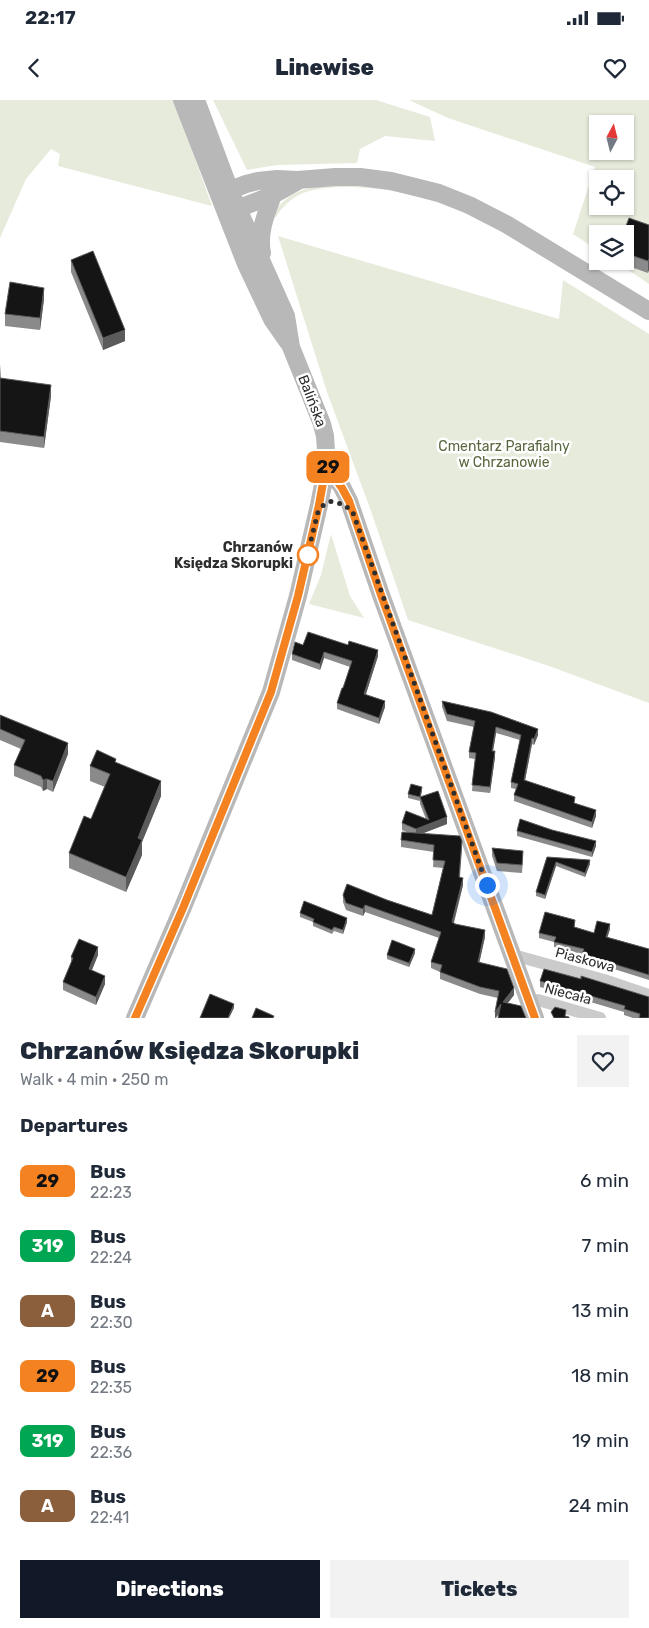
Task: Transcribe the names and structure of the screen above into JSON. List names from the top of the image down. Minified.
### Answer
{"streets":{"main road":["Balińska"],"street":["Piaskowa","Niecała"]},"parks":["Cmentarz Parafialny w Chrzanowie"],"places":["Chrzanów Księdza Skorupki"],"lines":["bus line 29"],"north":"top","page":{"status":"22:17","header":"Linewise","on_map":"29","heading":[["Chrzanów Księdza Skorupki","Walk · 4 min · 250 m"],"Departures"],"list":[{"mark":"29","name":"Bus","note":"22:23","value":"6 min"},{"mark":"319","name":"Bus","note":"22:24","value":"7 min"},{"mark":"A","name":"Bus","note":"22:30","value":"13 min"},{"mark":"29","name":"Bus","note":"22:35","value":"18 min"},{"mark":"319","name":"Bus","note":"22:36","value":"19 min"},{"mark":"A","name":"Bus","note":"22:41","value":"24 min"}],"buttons":["Directions","Tickets"]}}
